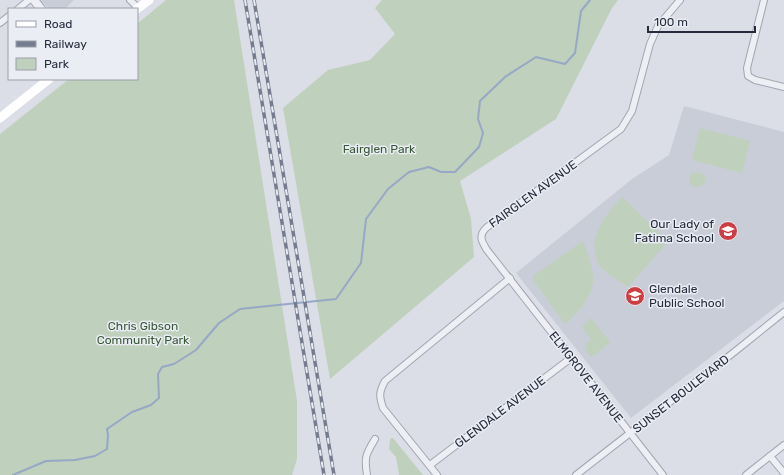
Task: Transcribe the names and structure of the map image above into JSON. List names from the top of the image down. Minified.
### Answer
{"streets":{"street":["FAIRGLEN AVENUE","ELMGROVE AVENUE","SUNSET BOULEVARD","GLENDALE AVENUE"]},"crossings":[["FAIRGLEN AVENUE","ELMGROVE AVENUE"],["ELMGROVE AVENUE","SUNSET BOULEVARD"],["ELMGROVE AVENUE","GLENDALE AVENUE"]],"parks":["Fairglen Park","Chris Gibson Community Park"],"places":{"school or university":["Our Lady of Fatima School","Glendale Public School"]},"legend":["Road","Railway","Park"],"scale_bar":"100 m"}
